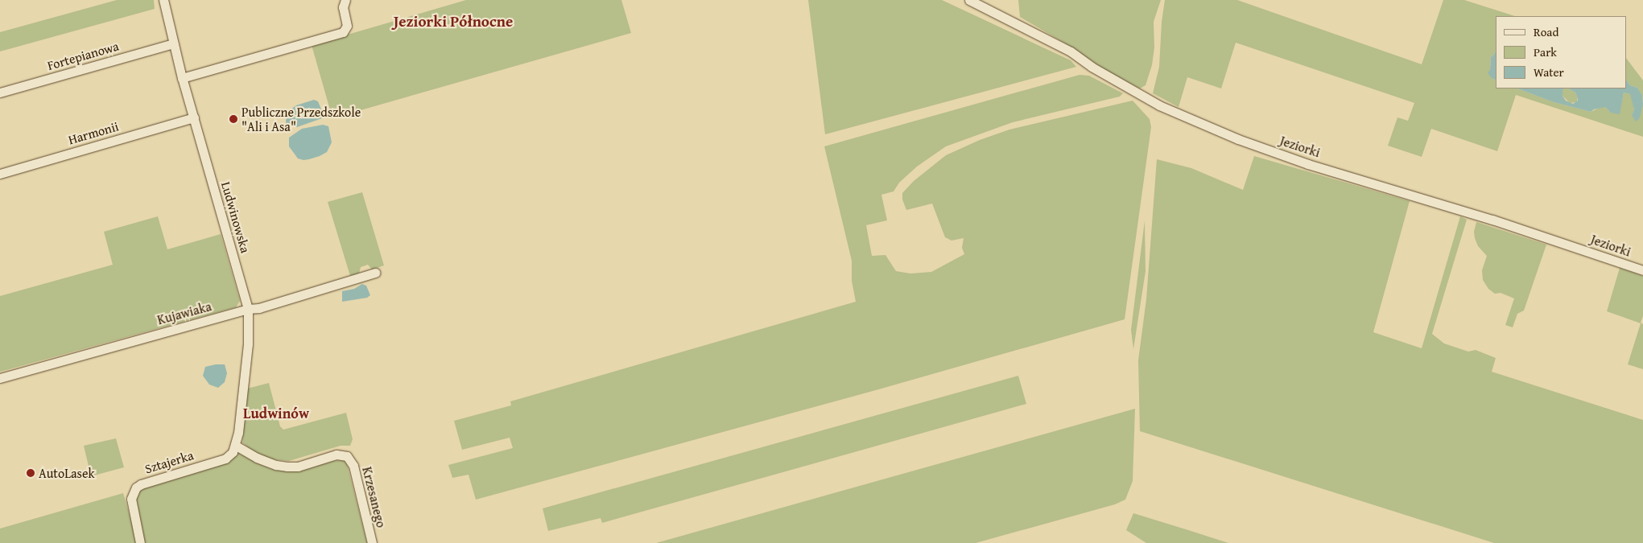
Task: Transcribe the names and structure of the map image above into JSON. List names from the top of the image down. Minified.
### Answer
{"streets":{"street":["Fortepianowa","Harmonii","Jeziorki","Ludwinowska","Kujawiaka","Sztajerka","Krzesanego"]},"crossings":[["Fortepianowa","Ludwinowska"],["Harmonii","Ludwinowska"],["Ludwinowska","Kujawiaka"],["Ludwinowska","Sztajerka"],["Ludwinowska","Krzesanego"],["Sztajerka","Krzesanego"]],"districts":["Jeziorki Północne","Ludwinów"],"places":["Publiczne Przedszkole \"Ali i Asa\"","AutoLasek"],"legend":["Road","Park","Water"]}
